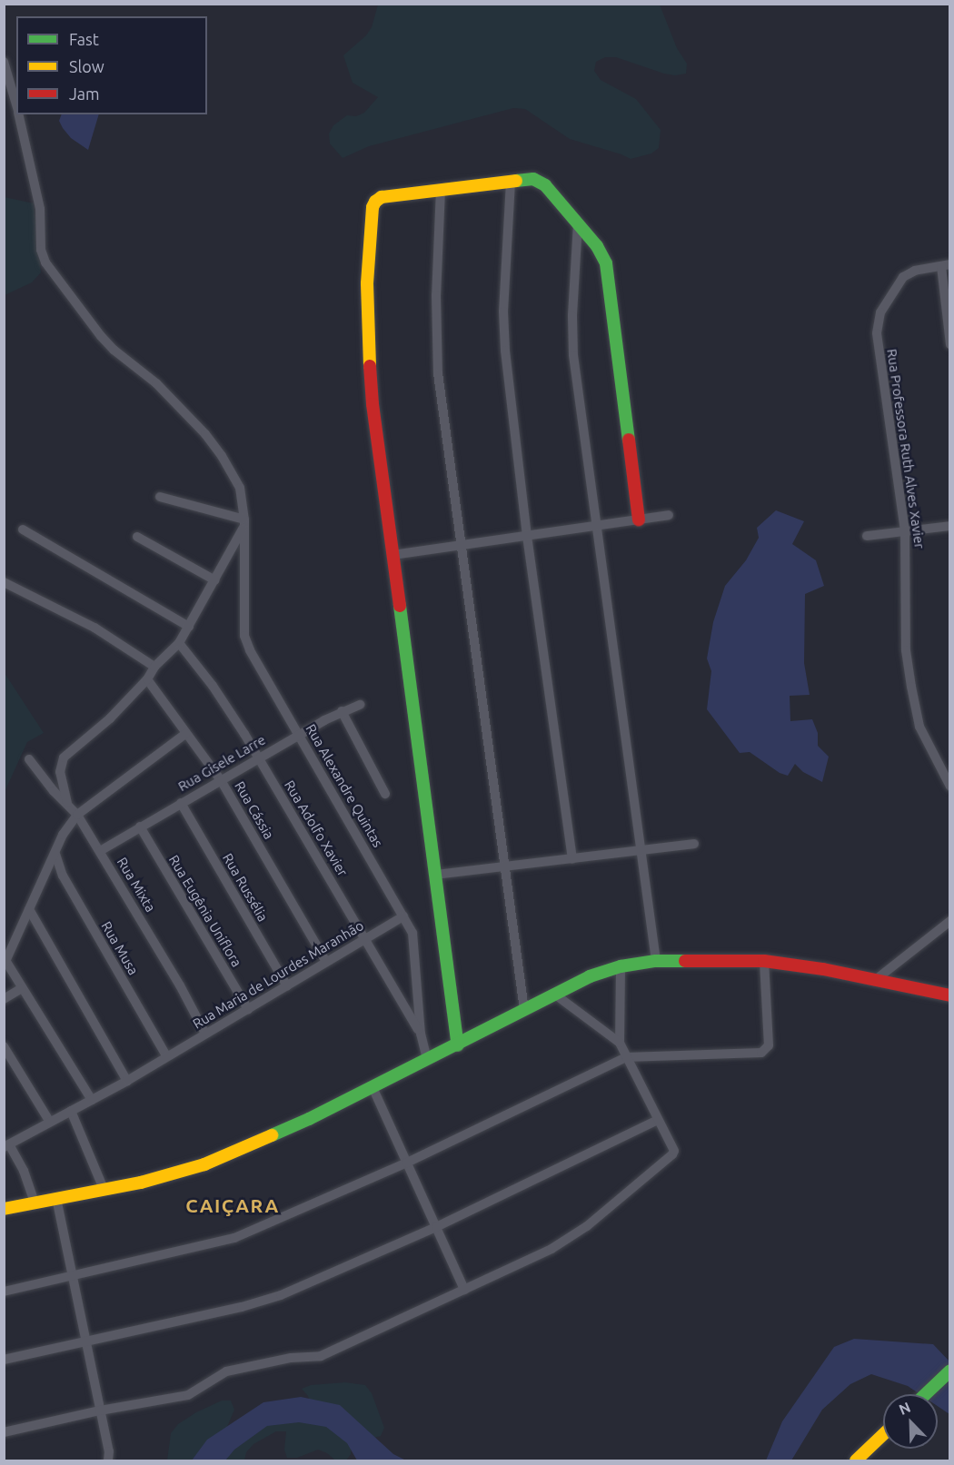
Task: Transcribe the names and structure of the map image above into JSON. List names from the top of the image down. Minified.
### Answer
{"streets":{"street":["Rua Professora Ruth Alves Xavier","Rua Gisele Larre","Rua Alexandre Quintas","Rua Cássia","Rua Adolfo Xavier","Rua Mixta","Rua Russélia","Rua Eugênia Uniflora","Rua Musa","Rua Maria de Lourdes Maranhão"]},"crossings":[["Rua Gisele Larre","Rua Alexandre Quintas"],["Rua Gisele Larre","Rua Cássia"],["Rua Gisele Larre","Rua Adolfo Xavier"],["Rua Gisele Larre","Rua Mixta"],["Rua Gisele Larre","Rua Russélia"],["Rua Gisele Larre","Rua Eugênia Uniflora"],["Rua Alexandre Quintas","Rua Adolfo Xavier"],["Rua Alexandre Quintas","Rua Maria de Lourdes Maranhão"],["Rua Cássia","Rua Maria de Lourdes Maranhão"],["Rua Adolfo Xavier","Rua Maria de Lourdes Maranhão"],["Rua Mixta","Rua Maria de Lourdes Maranhão"],["Rua Russélia","Rua Maria de Lourdes Maranhão"],["Rua Eugênia Uniflora","Rua Maria de Lourdes Maranhão"],["Rua Musa","Rua Maria de Lourdes Maranhão"]],"districts":["CAIÇARA"],"legend":["Fast","Slow","Jam"],"north":"top left"}
